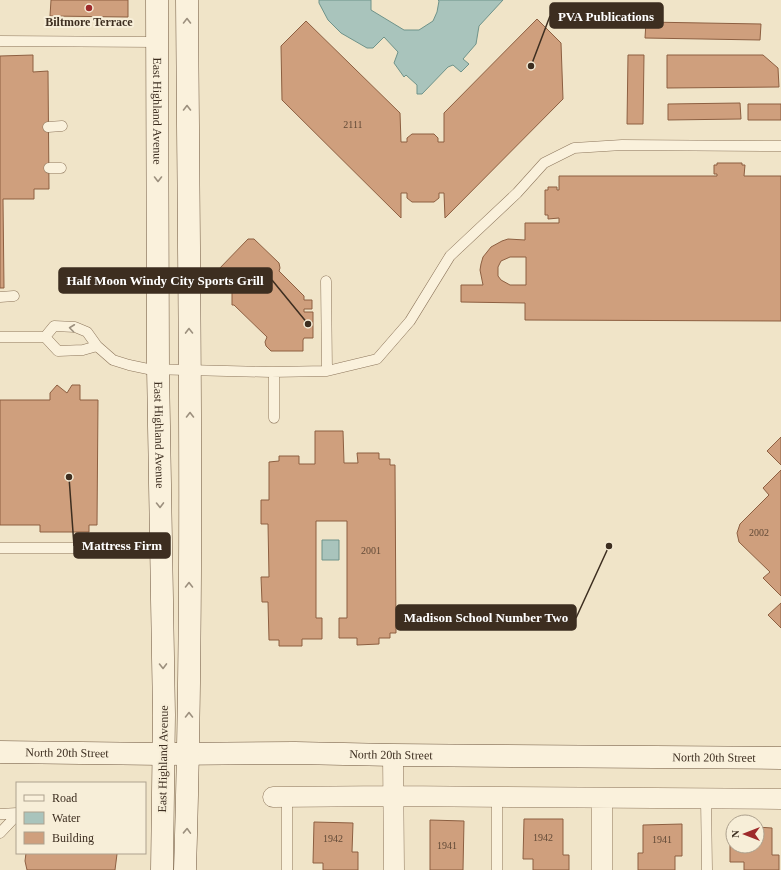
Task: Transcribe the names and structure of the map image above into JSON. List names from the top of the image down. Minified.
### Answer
{"streets":{"main road":["East Highland Avenue","North 20th Street"]},"crossings":[["East Highland Avenue","North 20th Street"]],"places":["Biltmore Terrace","PVA Publications","Half Moon Windy City Sports Grill","Mattress Firm","Madison School Number Two"],"house_numbers":["2111","2002","2001","1942","1942","1941","1941"],"legend":["Road","Water","Building"],"north":"left"}
